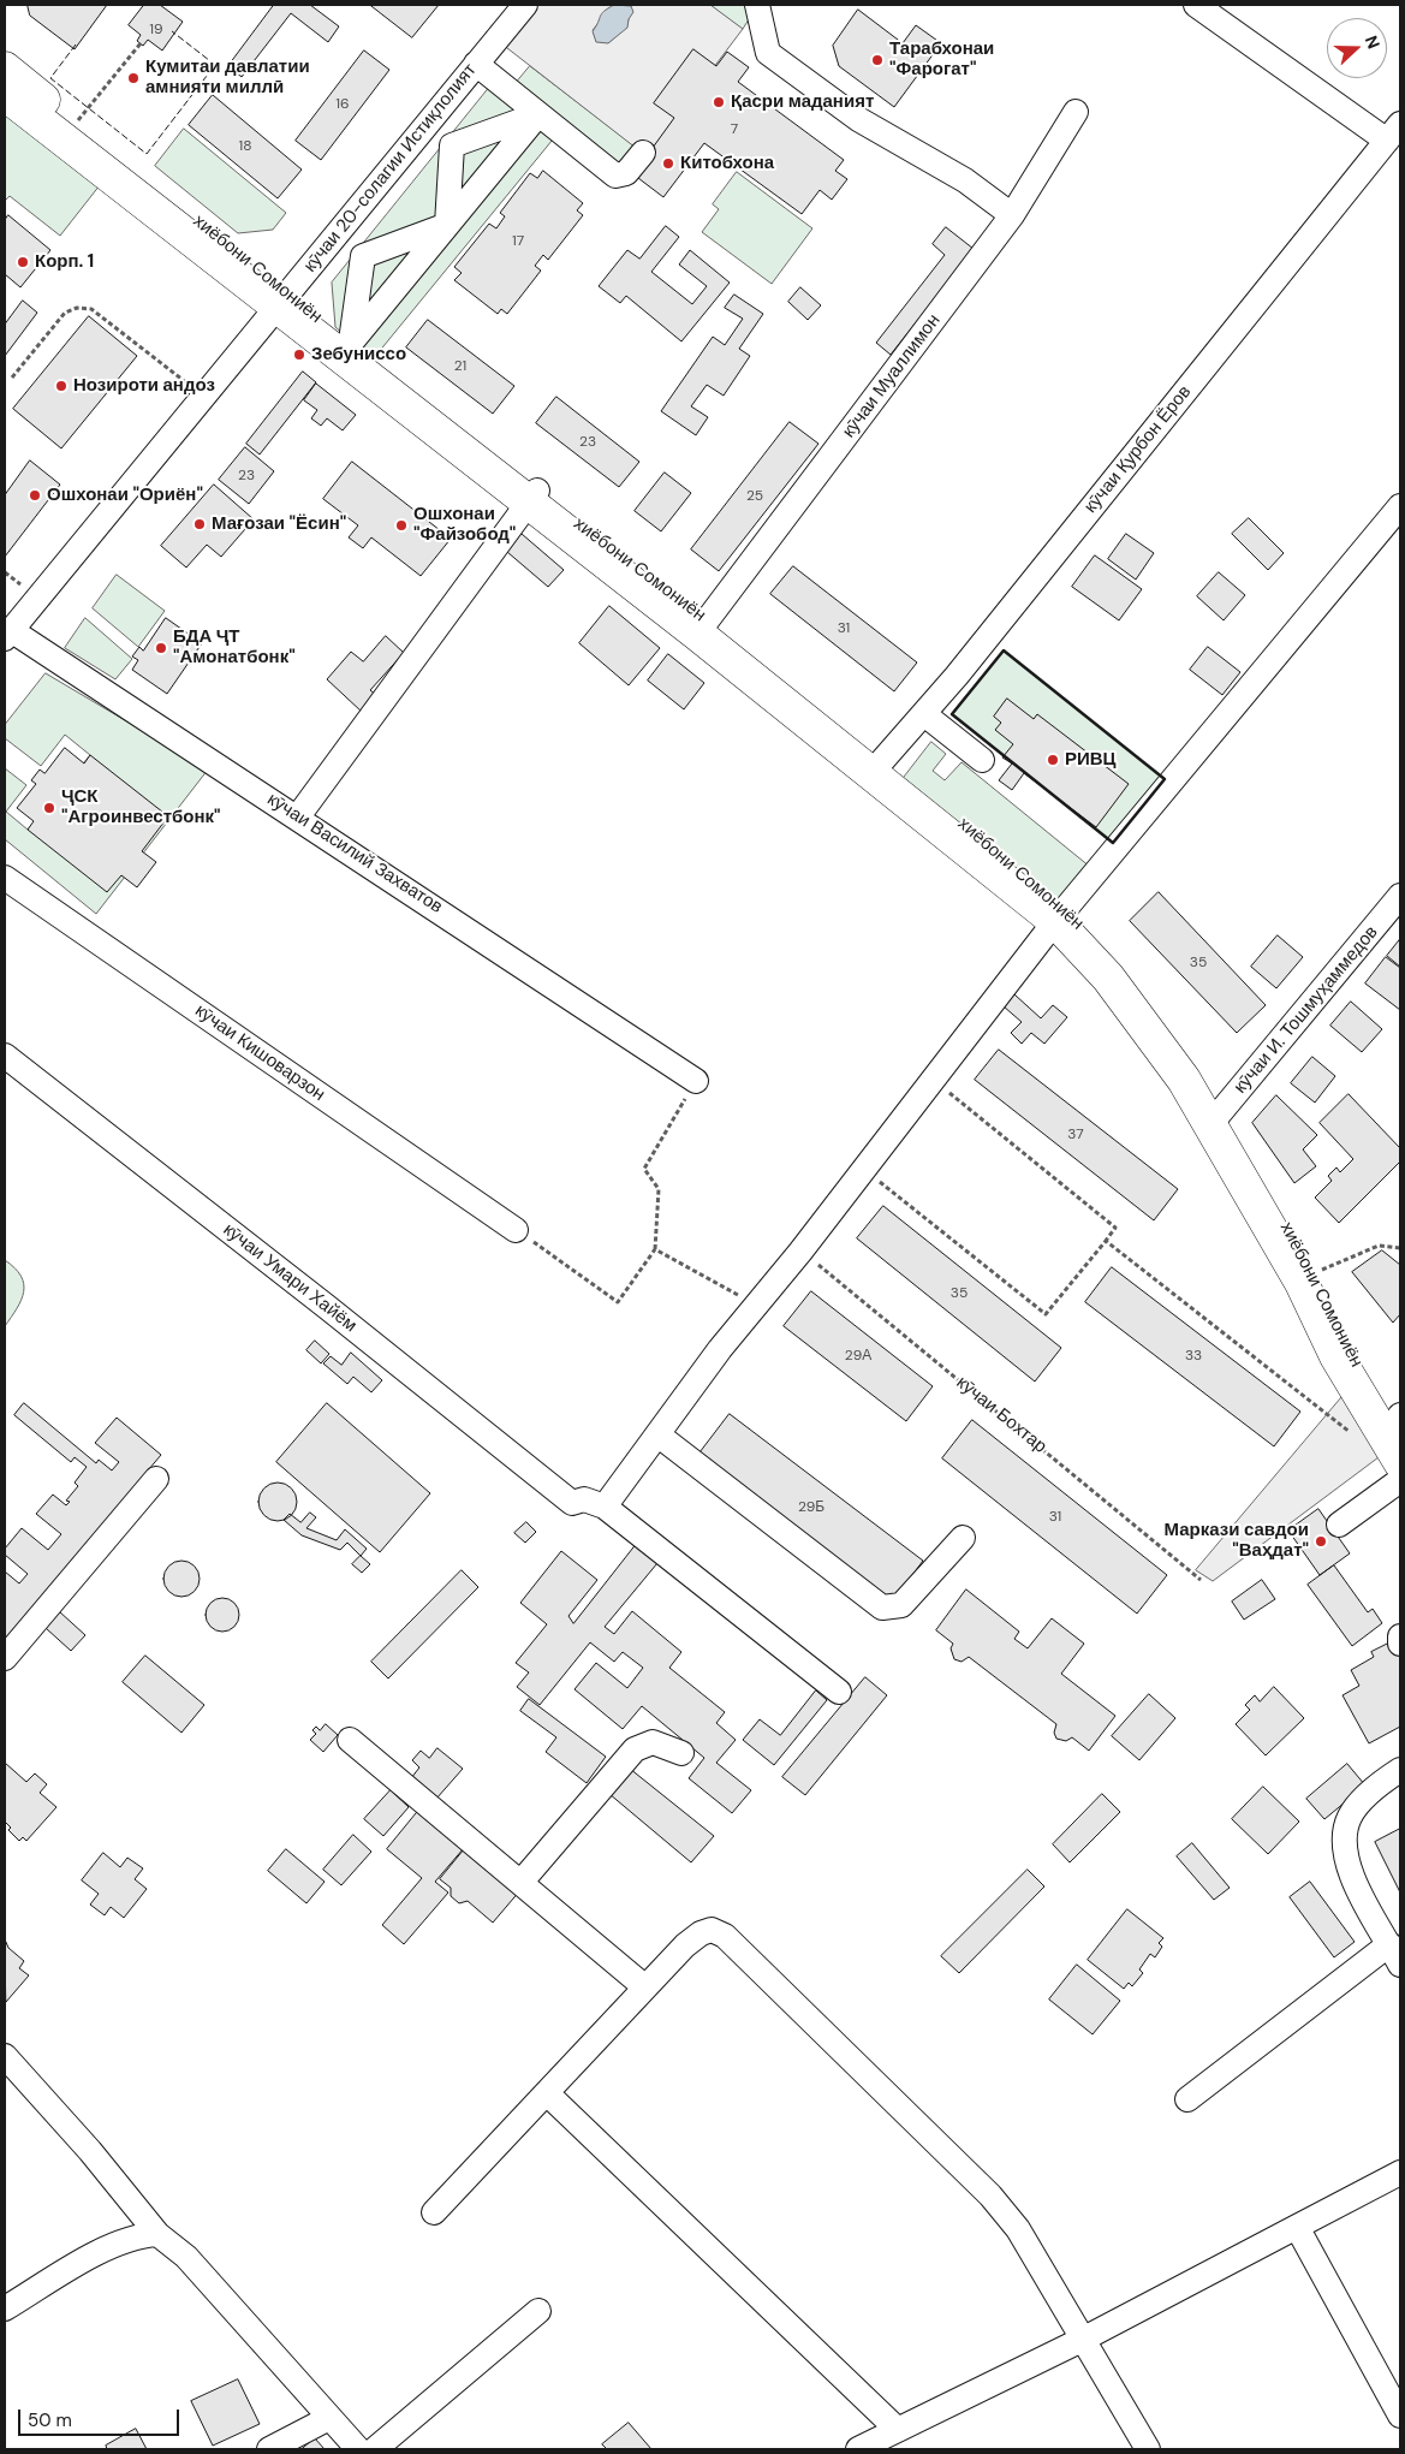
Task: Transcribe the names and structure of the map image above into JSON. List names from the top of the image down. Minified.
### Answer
{"streets":{"highway":["хиёбони Сомониён"],"street":["кӯчаи 20-солагии Истиқлолият","кӯчаи Муаллимон","кӯчаи Қурбон Ёров","кӯчаи Василий Захватов","кӯчаи И. Тошмуҳаммедов","кӯчаи Кишоварзон","кӯчаи Умари Хайём"],"path":["кӯчаи Бохтар"]},"crossings":[["кӯчаи 20-солагии Истиқлолият","хиёбони Сомониён"],["кӯчаи 20-солагии Истиқлолият","кӯчаи Василий Захватов"],["хиёбони Сомониён","кӯчаи Муаллимон"],["хиёбони Сомониён","кӯчаи Қурбон Ёров"],["хиёбони Сомониён","кӯчаи И. Тошмуҳаммедов"]],"places":["Тарабхонаи \"Фарогат\"","Кумитаи давлатии амнияти миллӣ","Қасри маданият","Китобхона","Корп. 1","Зебуниссо","Нозироти андоз","Ошхонаи \"Ориён\"","Мағозаи \"Ёсин\"","Ошхонаи \"Файзобод\"","БДА ҶТ \"Амонатбонк\"","РИВЦ","ҶСК \"Агроинвестбонк\"","Маркази савдои \"Ваҳдат\""],"house_numbers":["19","16","7","18","17","21","23","23","25","31","35","37","35","29А","33","29Б","31"],"scale_bar":"50 m","north":"right"}
